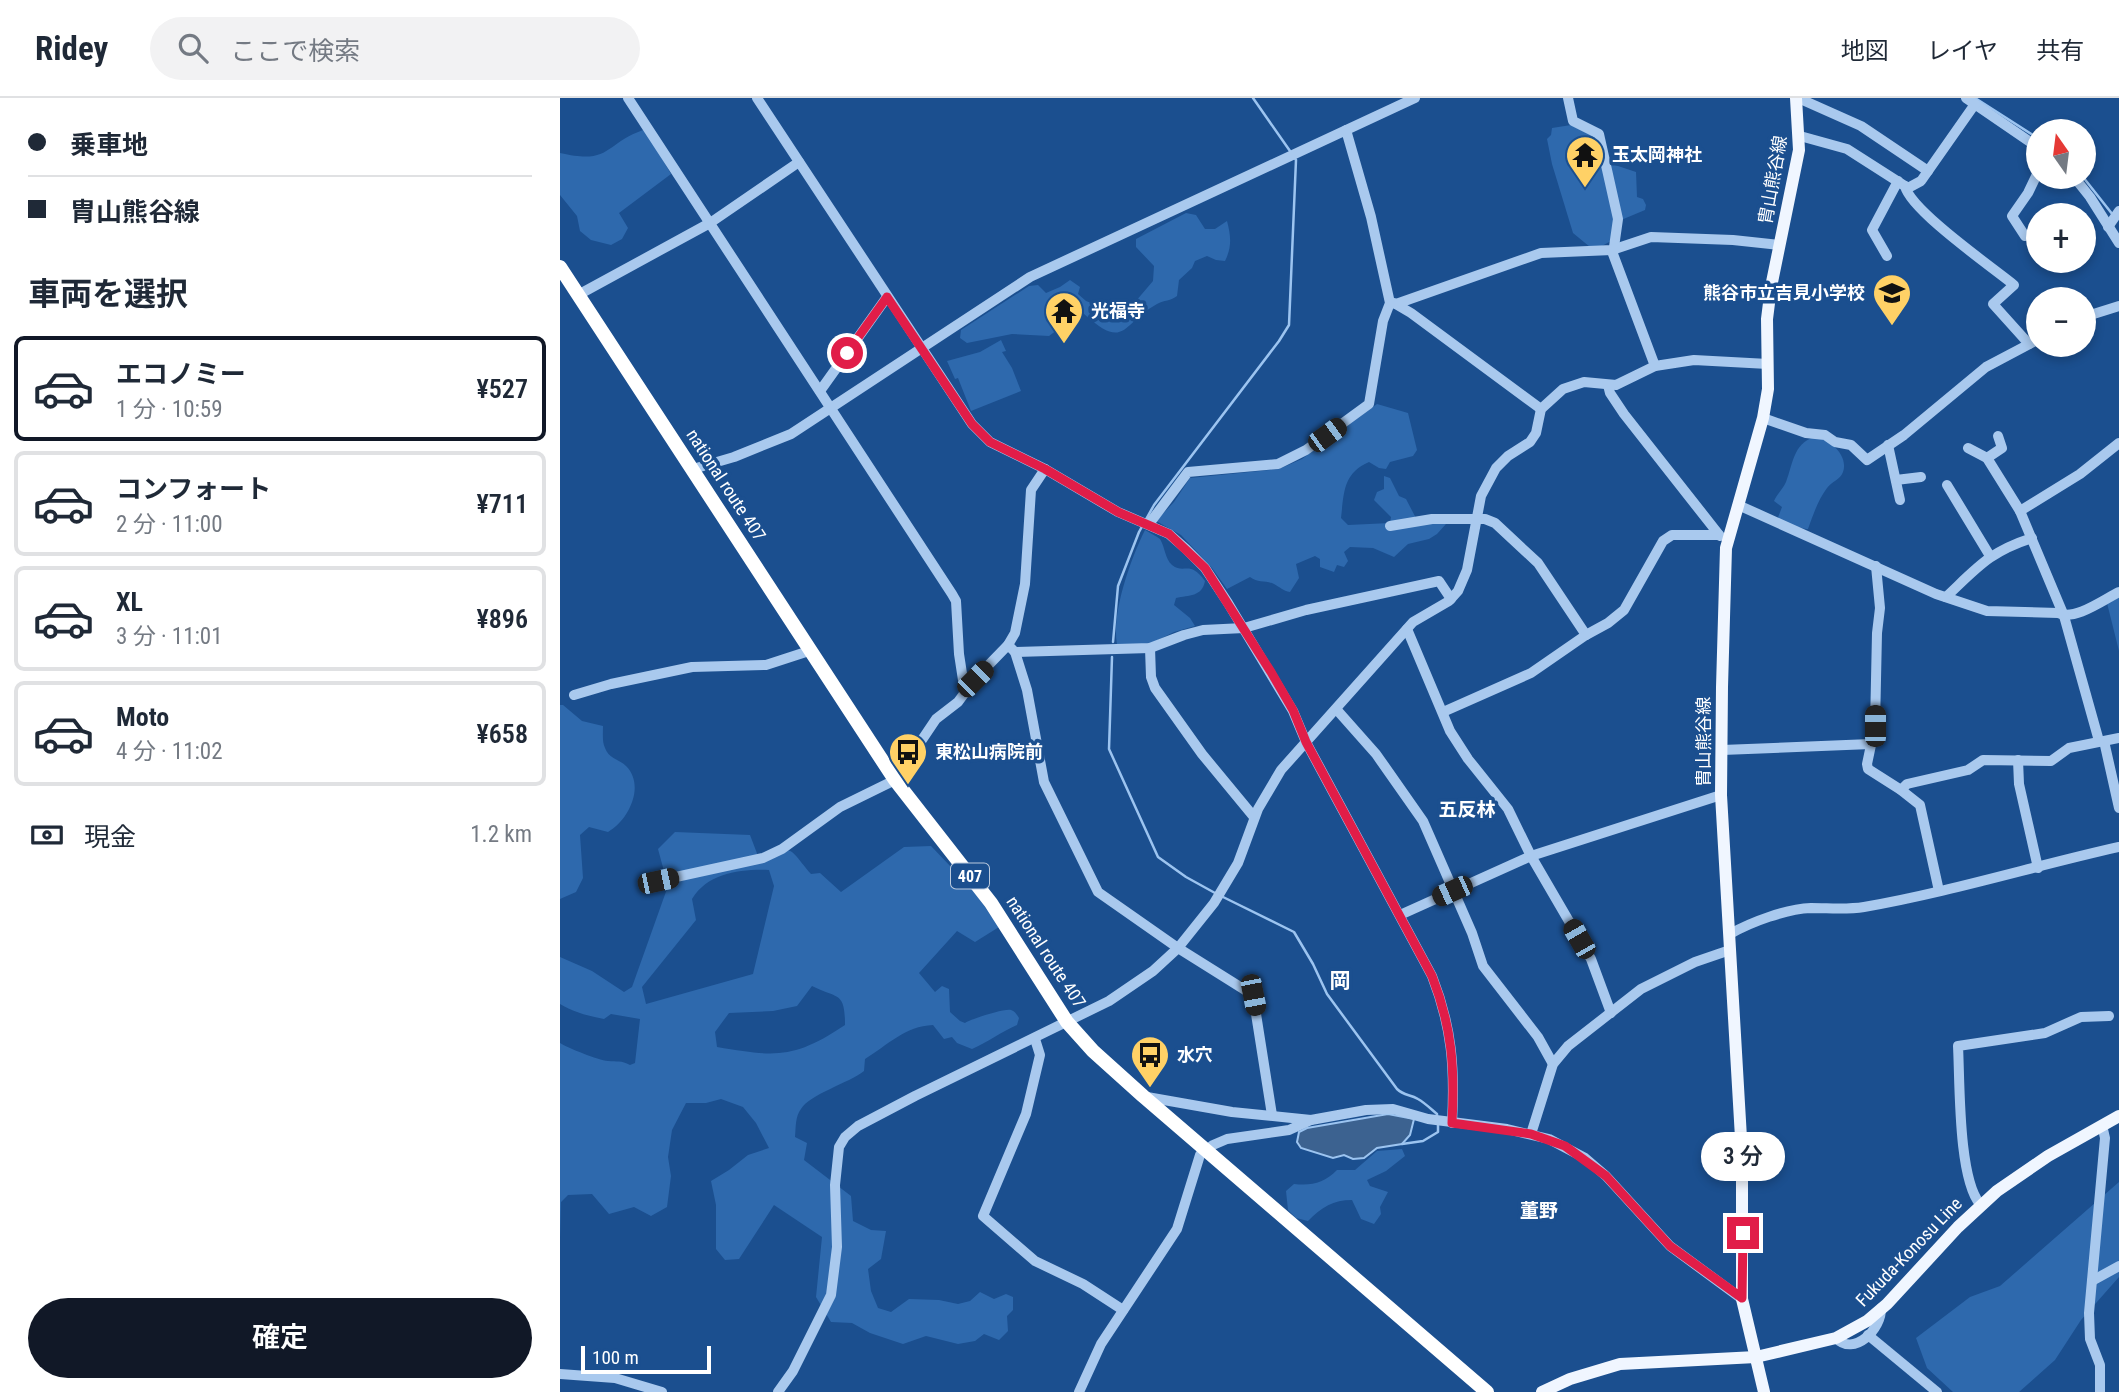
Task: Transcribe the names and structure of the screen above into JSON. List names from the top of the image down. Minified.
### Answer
{"streets":{"highway":["national route 407","407"],"main road":["胄山熊谷線","Fukuda-Konosu Line"]},"crossings":[["胄山熊谷線","Fukuda-Konosu Line"]],"districts":["五反林","岡","董野"],"places":{"temple":["玉太岡神社","光福寺"],"school or university":["熊谷市立吉見小学校"],"bus stop":["東松山病院前","水穴"]},"scale_bar":"100 m","north":"top","page":{"header":"Ridey","search":"ここで検索","nav":["地図","レイヤ","共有"],"banner":["乗車地","胄山熊谷線"],"map_buttons":["+","−"],"heading":"車両を選択","list":[{"name":"エコノミー","note":"1 分 · 10:59","value":"¥527"},{"name":"コンフォート","note":"2 分 · 11:00","value":"¥711"},{"name":"XL","note":"3 分 · 11:01","value":"¥896"},{"name":"Moto","note":"4 分 · 11:02","value":"¥658"}],"pay":["現金","1.2 km"],"bubble":"3 分","buttons":"確定","scale":"100 m"}}
